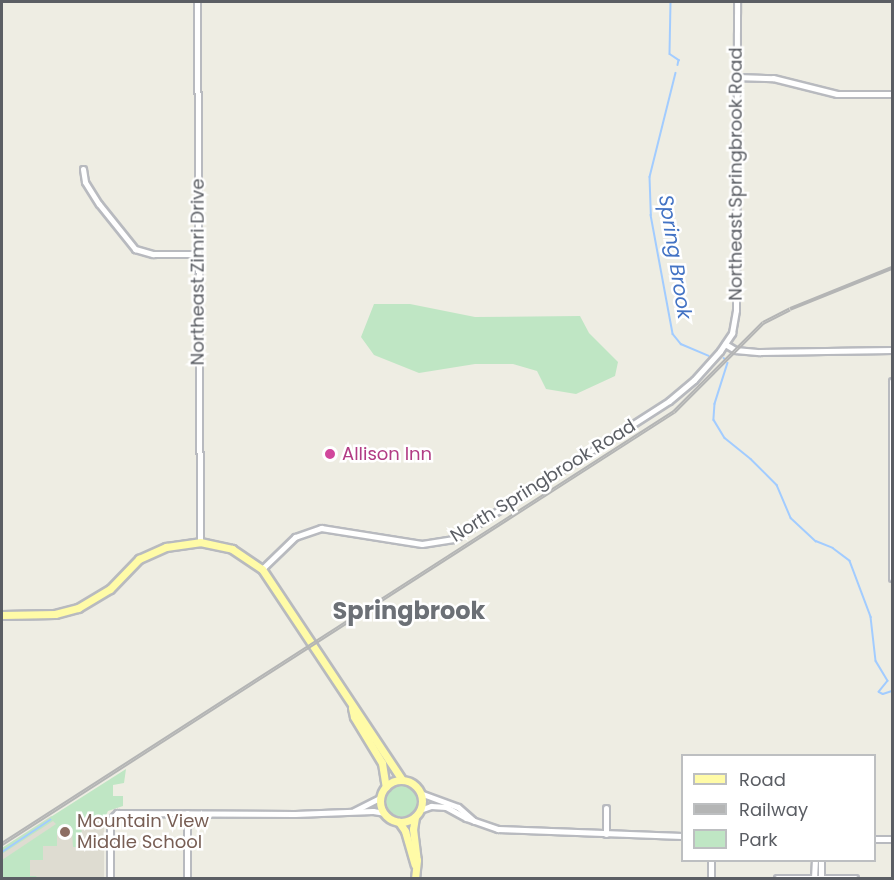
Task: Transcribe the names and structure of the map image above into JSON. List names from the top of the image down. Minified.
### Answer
{"streets":{"street":["Northeast Springbrook Road","Northeast Zimri Drive","North Springbrook Road"]},"crossings":[["Northeast Springbrook Road","North Springbrook Road"]],"districts":["Springbrook"],"water":["Spring Brook"],"places":["Allison Inn","Mountain View Middle School"],"legend":["Road","Railway","Park"]}
